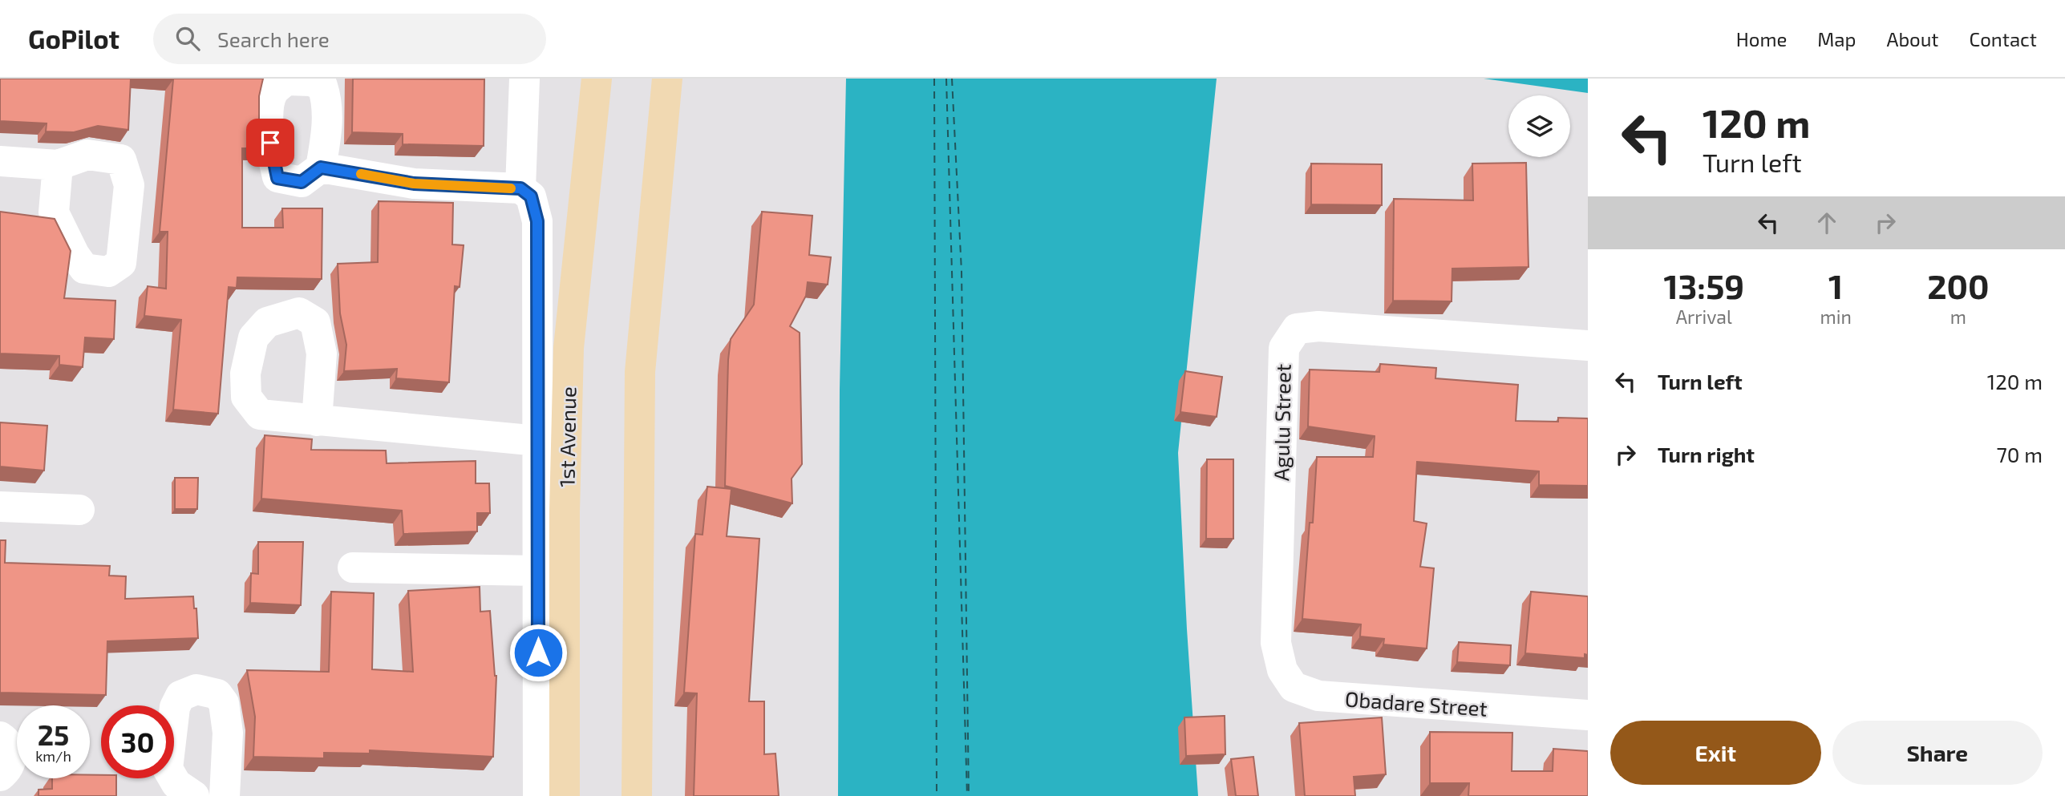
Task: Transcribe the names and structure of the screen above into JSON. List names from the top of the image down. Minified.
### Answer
{"streets":{"main road":["1st Avenue"],"street":["Agulu Street","Obadare Street"]},"crossings":[["Agulu Street","Obadare Street"]],"page":{"header":"GoPilot","search":"Search here","nav":["Home","Map","About","Contact"],"turn":["120 m","Turn left"],"eta":["13:59","Arrival","1","min","200","m"],"list":[{"name":"Turn left","value":"120 m"},{"name":"Turn right","value":"70 m"}],"speed":"25 km/h","limit":"30","buttons":["Exit","Share"]}}
